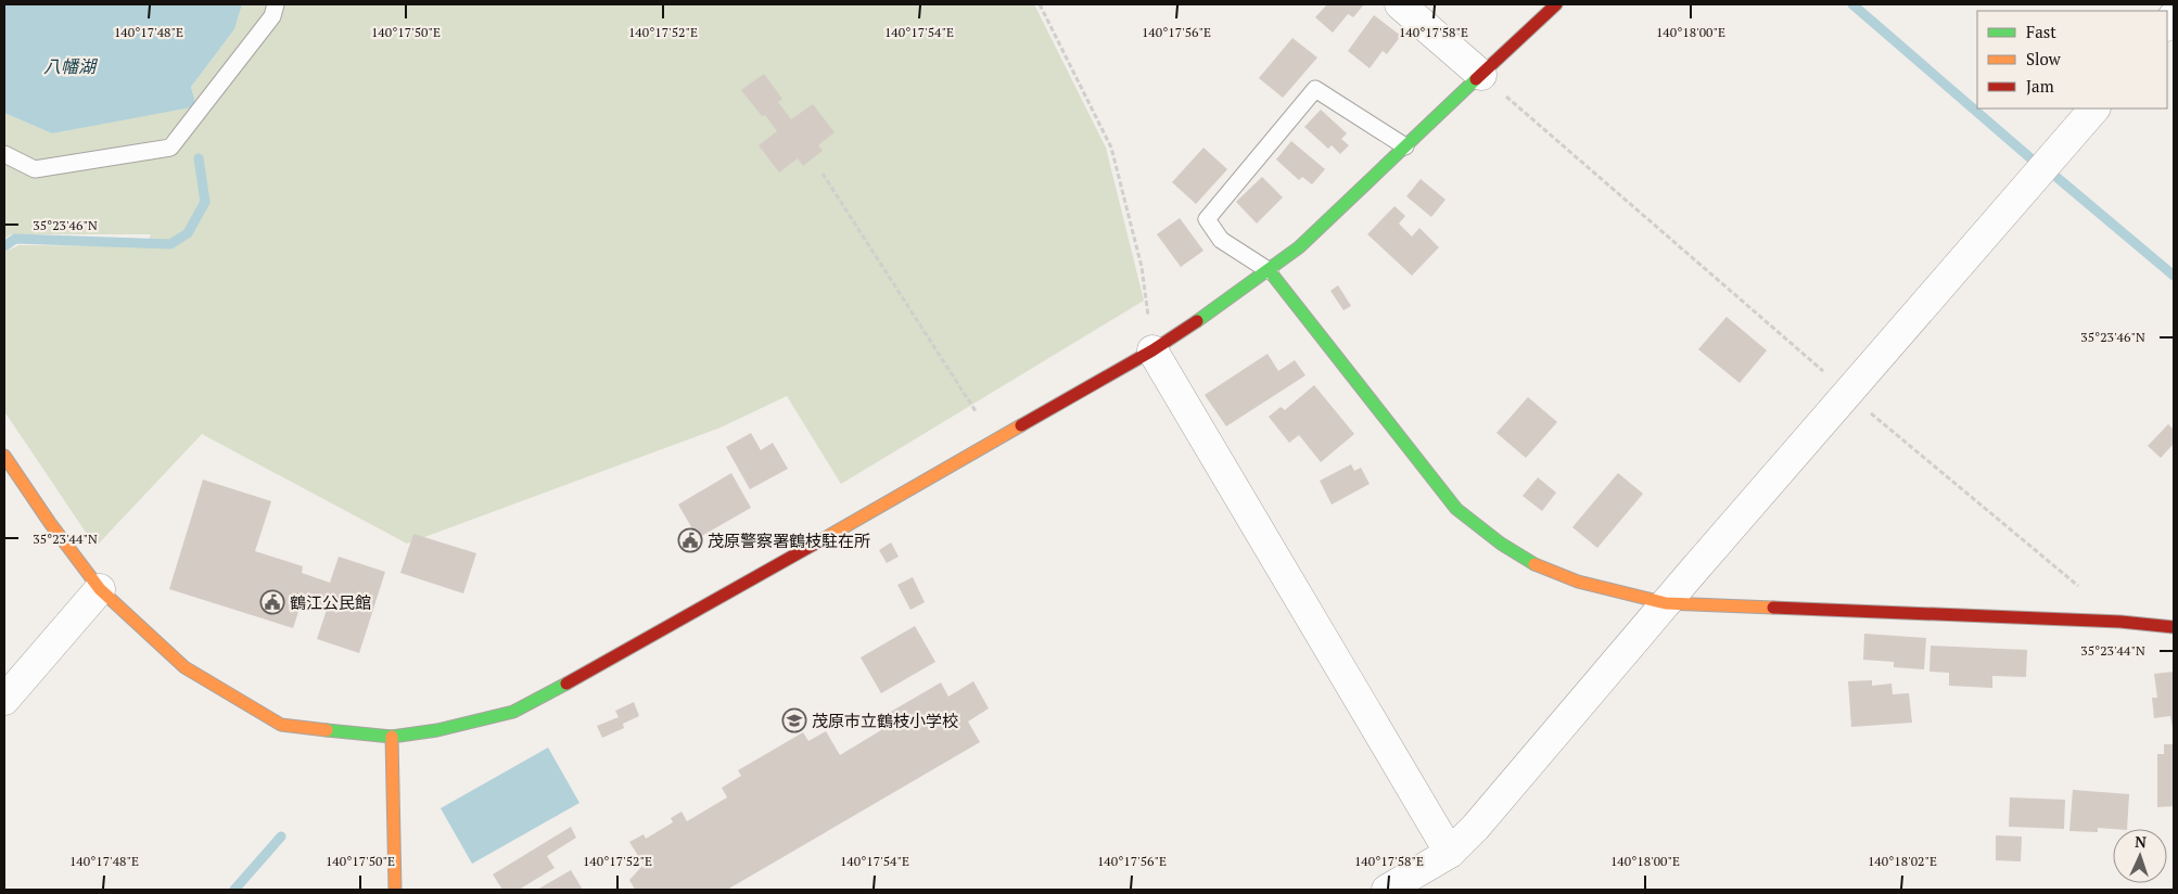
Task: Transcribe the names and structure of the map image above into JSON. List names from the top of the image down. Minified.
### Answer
{"water":["八幡湖"],"places":{"public building":["茂原警察署鶴枝駐在所","鶴江公民館"],"school or university":["茂原市立鶴枝小学校"]},"legend":["Fast","Slow","Jam"],"north":"top","coordinates":["140°17'48\"E","140°17'50\"E","140°17'58\"E","140°18'00\"E","140°17'52\"E","140°17'54\"E","140°17'56\"E","35°23'46\"N","35°23'44\"N","140°18'02\"E"]}
